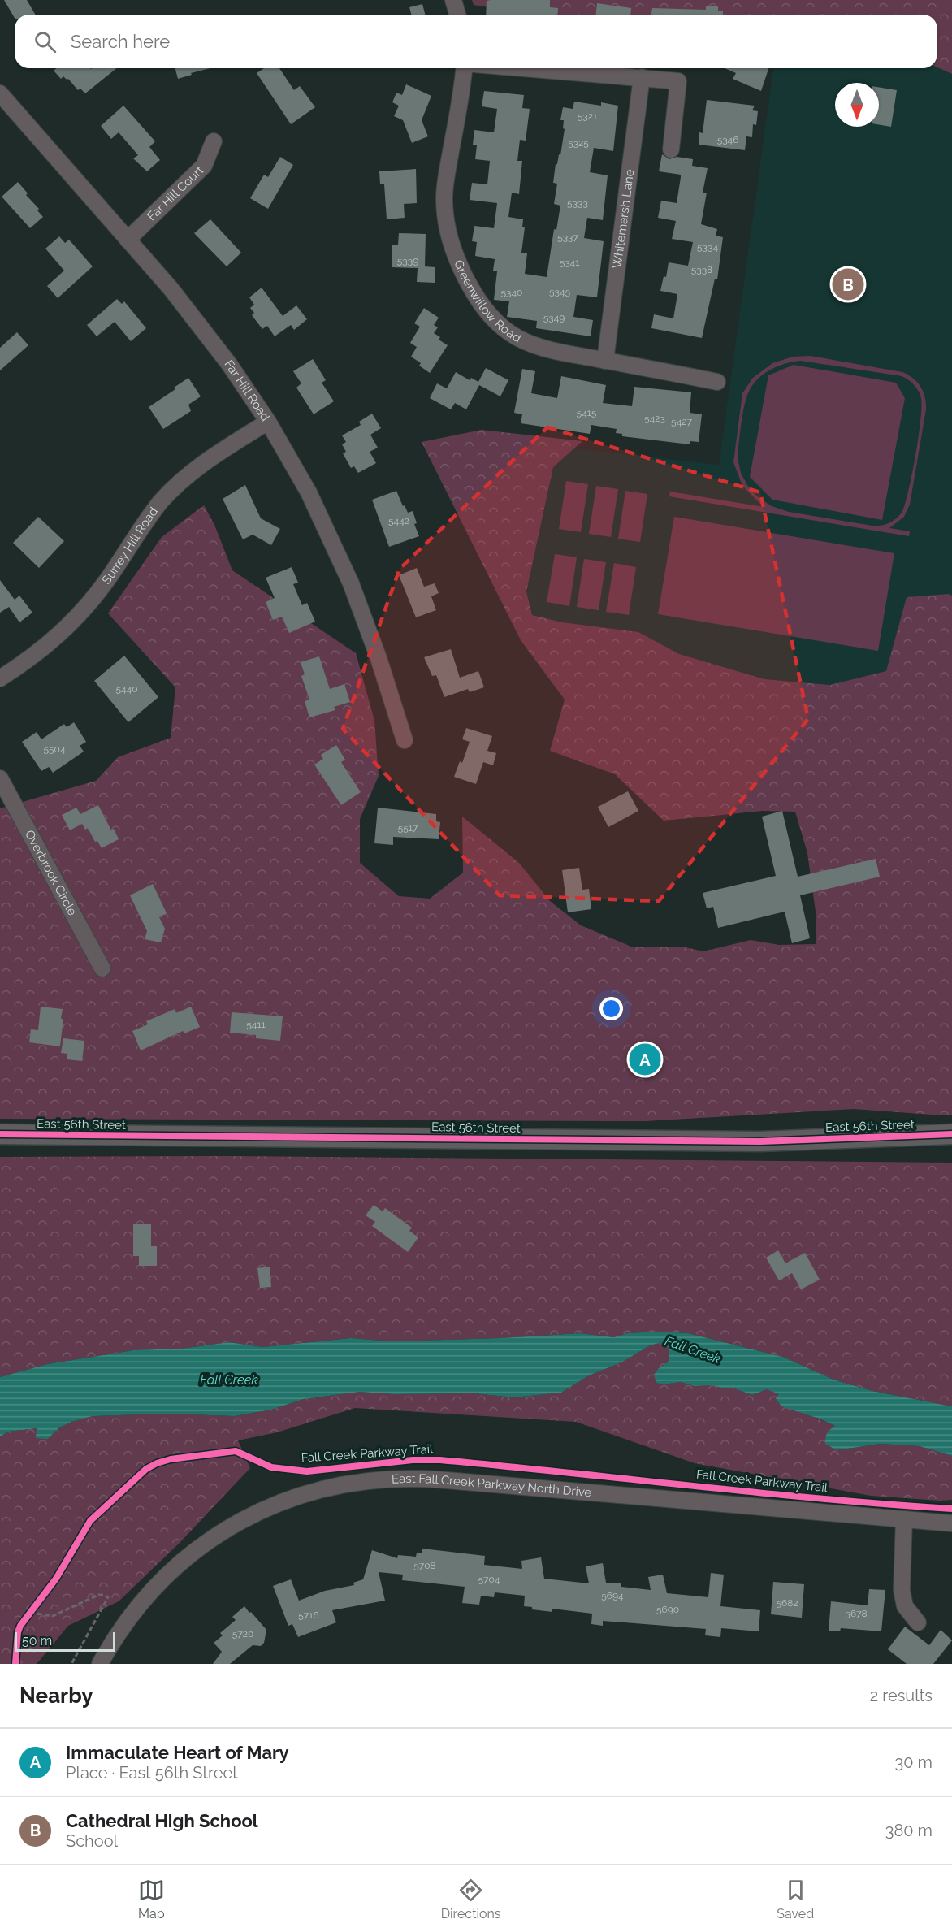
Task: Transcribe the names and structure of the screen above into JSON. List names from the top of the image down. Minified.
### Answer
{"streets":{"main road":["East 56th Street"],"street":["Far Hill Court","Whitemarsh Lane","Greenwillow Road","Far Hill Road","Surrey Hill Road","Overbrook Circle","East Fall Creek Parkway North Drive"],"cycle path":["Fall Creek Parkway Trail"]},"crossings":[["Far Hill Court","Far Hill Road"],["Whitemarsh Lane","Greenwillow Road"],["Far Hill Road","Surrey Hill Road"]],"water":["Fall Creek"],"house_numbers":["5321","5346","5325","5333","5337","5334","5339","5341","5338","5345","5340","5349","5415","5423","5427","5442","5440","5504","5517","5411","5708","5704","5694","5682","5690","5678","5716","5720"],"scale_bar":"50 m","north":"bottom","page":{"search":"Search here","pins":["B","A"],"scale":"50 m","heading":["Nearby","2 results"],"list":[{"mark":"A","name":"Immaculate Heart of Mary","note":"Place · East 56th Street","value":"30 m"},{"mark":"B","name":"Cathedral High School","note":"School","value":"380 m"}],"nav":["Map","Directions","Saved"]}}
